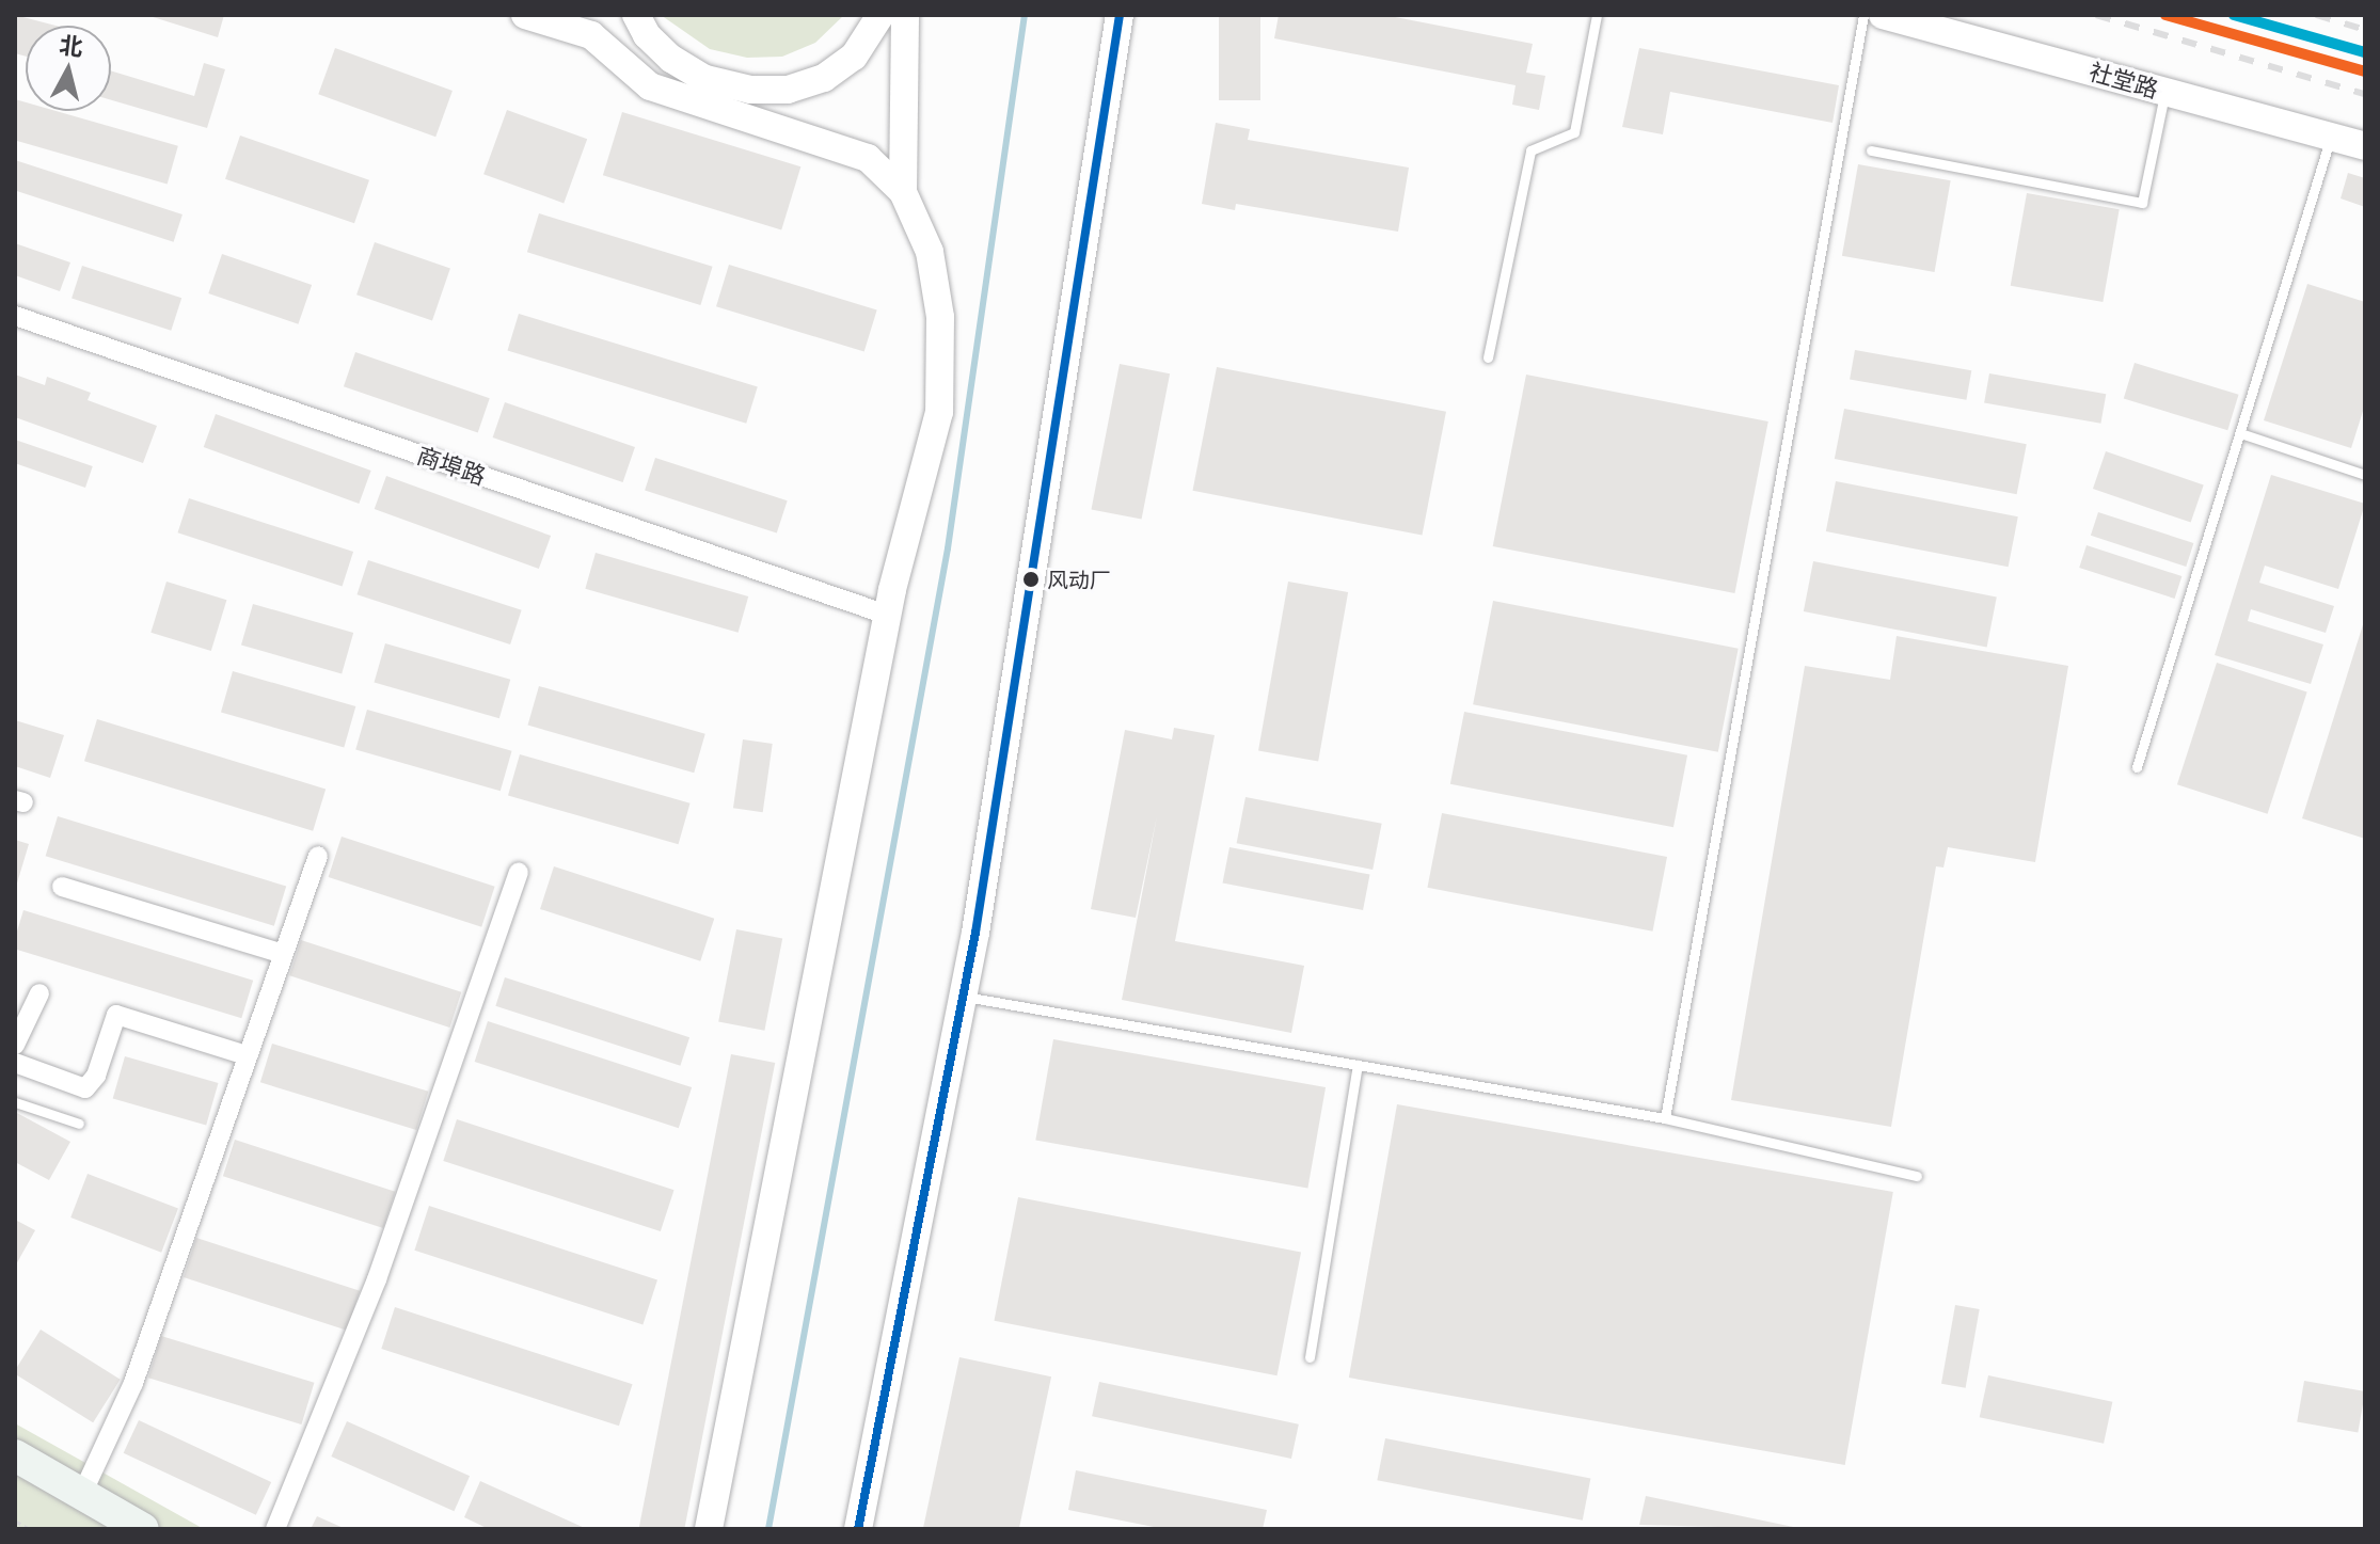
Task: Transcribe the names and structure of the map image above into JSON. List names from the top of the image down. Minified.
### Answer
{"streets":{"main road":["社堂路"],"street":["商埠路"]},"places":["风动厂"],"north":"top"}
